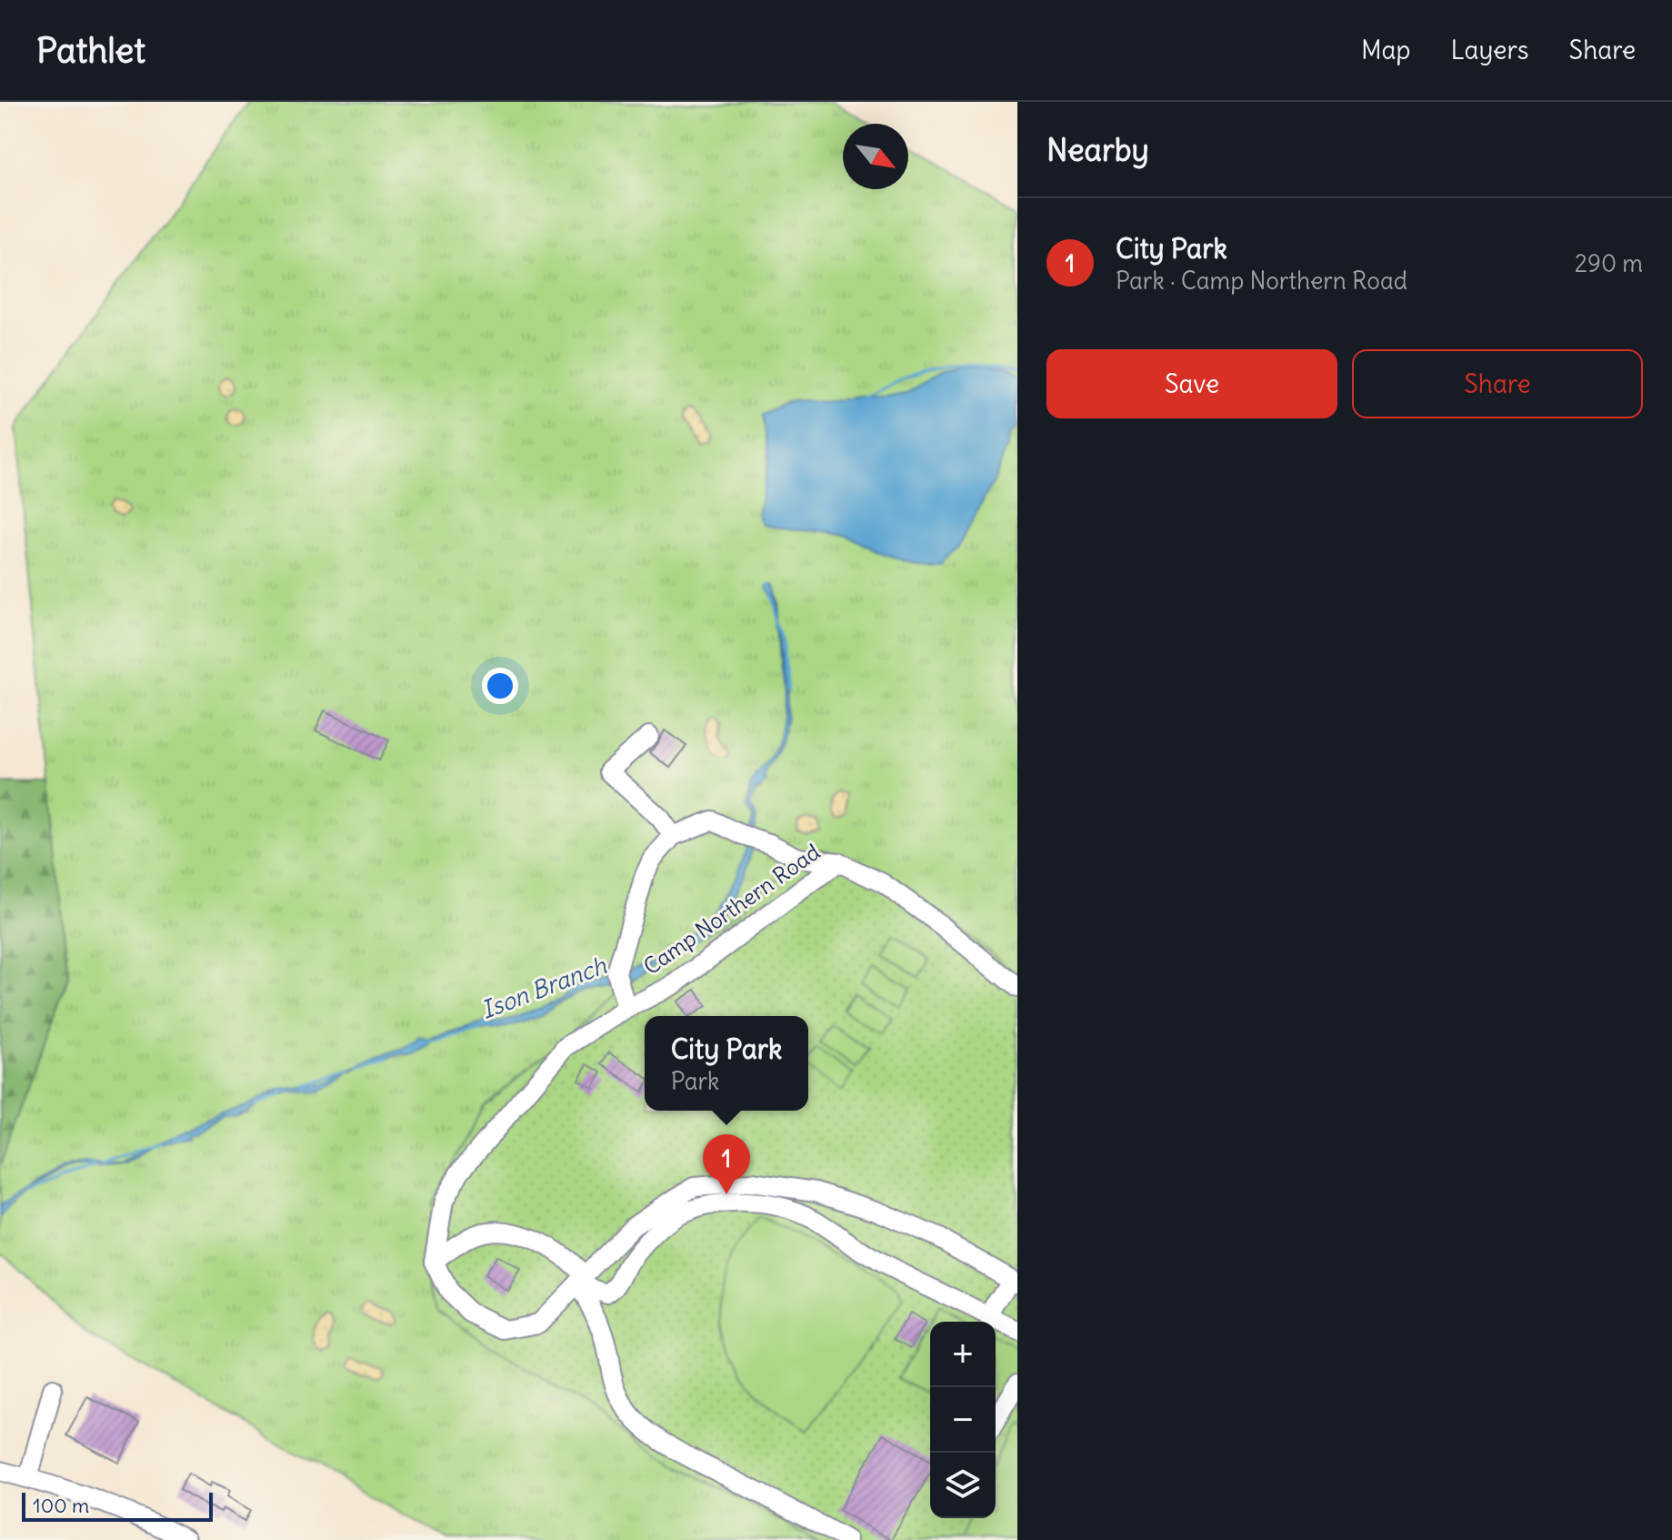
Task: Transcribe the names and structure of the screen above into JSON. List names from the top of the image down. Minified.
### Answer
{"streets":{"street":["Camp Northern Road"]},"water":["Ison Branch"],"scale_bar":"100 m","north":"bottom right","page":{"header":"Pathlet","nav":["Map","Layers","Share"],"heading":"Nearby","list":[{"mark":"1","name":"City Park","note":"Park · Camp Northern Road","value":"290 m"}],"buttons":["Save","Share"],"popup":["City Park","Park"],"pins":"1","map_buttons":["+","−"],"scale":"100 m"}}
